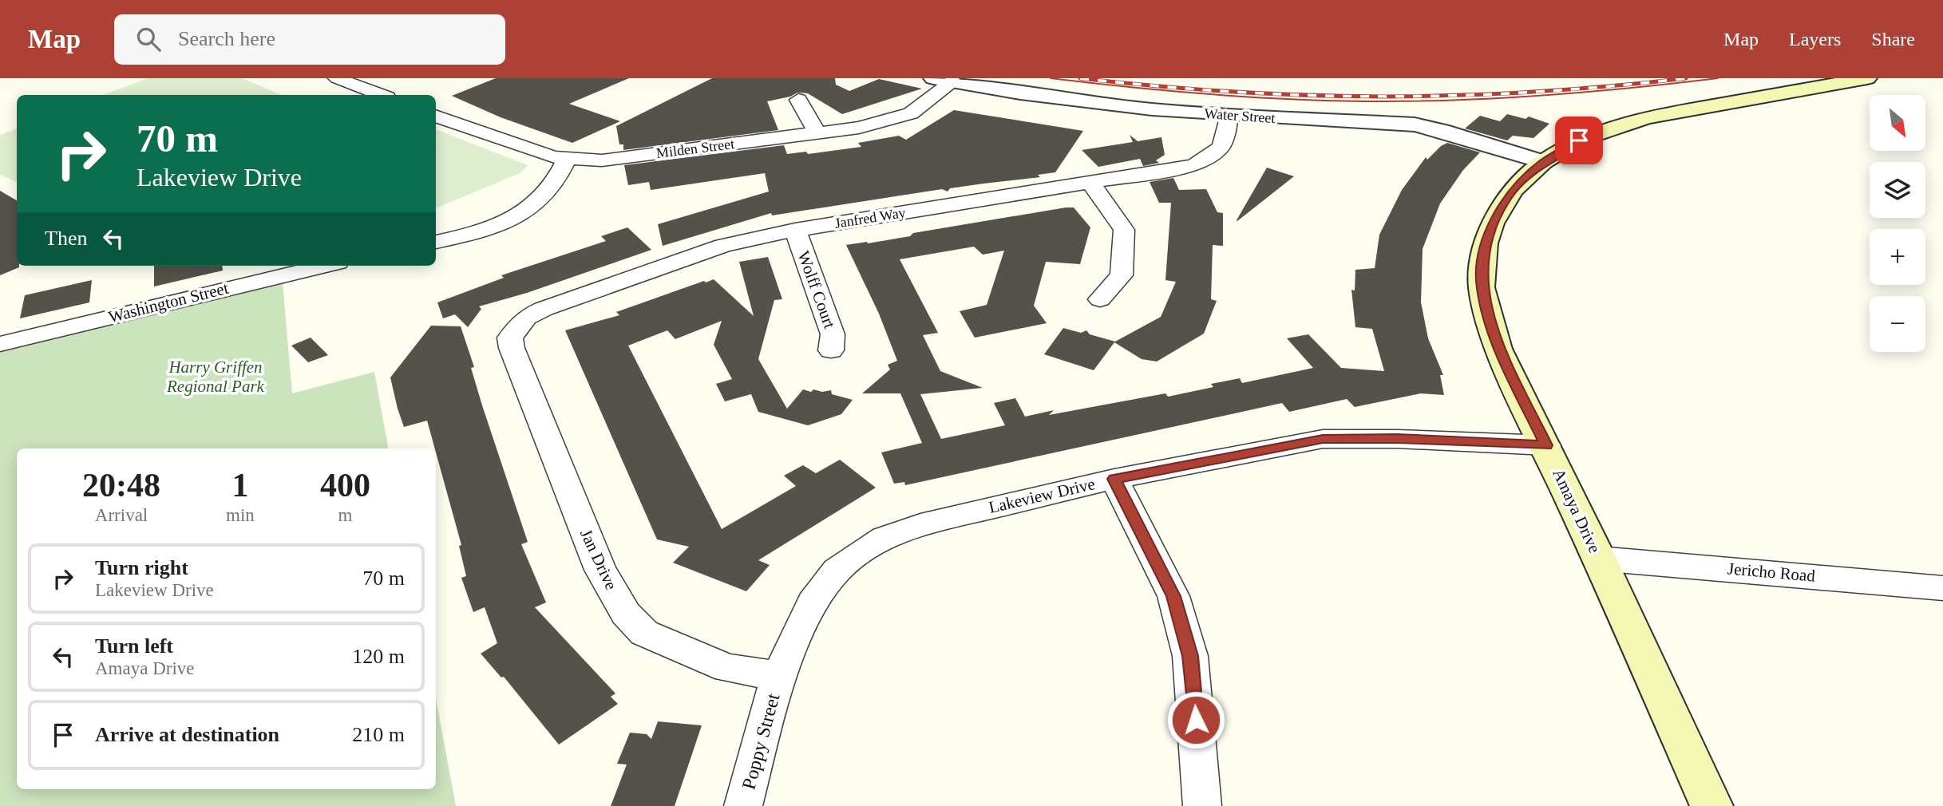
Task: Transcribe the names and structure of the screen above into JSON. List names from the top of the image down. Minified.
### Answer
{"streets":{"main road":["Amaya Drive"],"street":["Water Street","Milden Street","Janfred Way","Wolff Court","Washington Street","Lakeview Drive","Jan Drive","Jericho Road","Poppy Street"]},"crossings":[["Water Street","Milden Street"],["Water Street","Janfred Way"],["Water Street","Amaya Drive"],["Janfred Way","Wolff Court"],["Janfred Way","Jan Drive"],["Lakeview Drive","Amaya Drive"],["Lakeview Drive","Jan Drive"],["Lakeview Drive","Poppy Street"],["Amaya Drive","Jericho Road"],["Jan Drive","Poppy Street"]],"parks":["Harry Griffen Regional Park"],"north":"bottom right","page":{"header":"Map","search":"Search here","nav":["Map","Layers","Share"],"map_buttons":["+","−"],"turn":["70 m","Lakeview Drive"],"then":"Then","eta":["20:48","Arrival","1","min","400","m"],"list":[{"name":"Turn right","note":"Lakeview Drive","value":"70 m"},{"name":"Turn left","note":"Amaya Drive","value":"120 m"},{"name":"Arrive at destination","value":"210 m"}]}}
